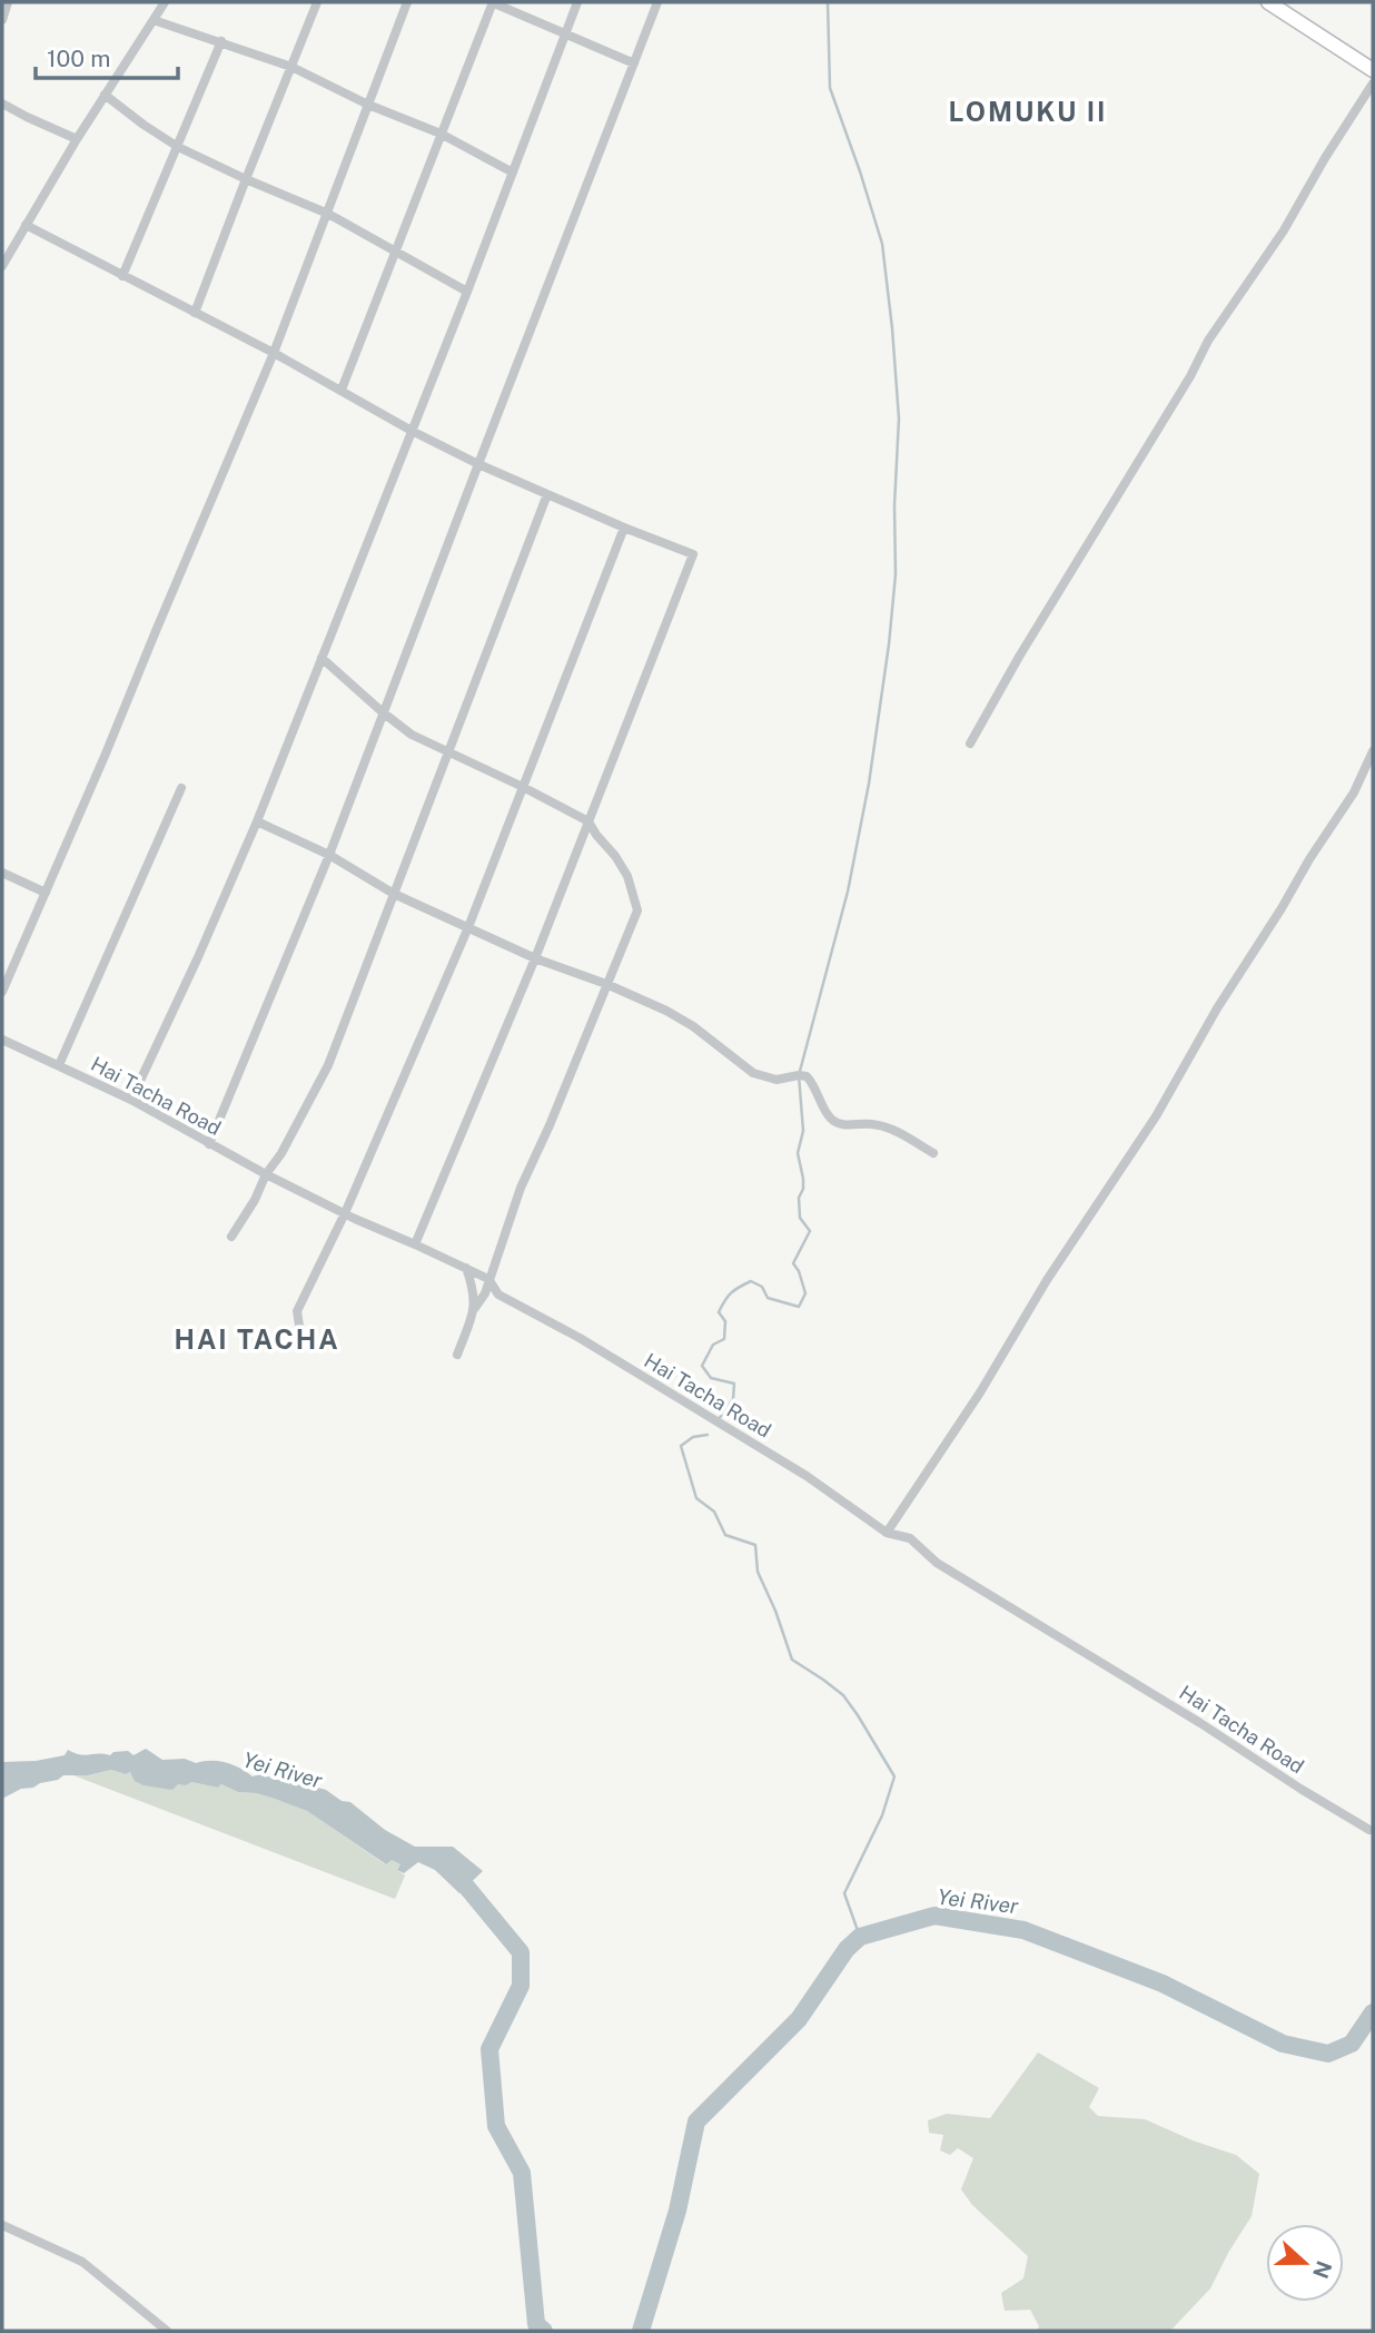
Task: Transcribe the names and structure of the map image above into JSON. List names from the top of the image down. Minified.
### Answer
{"streets":{"street":["Hai Tacha Road"]},"districts":["LOMUKU II","HAI TACHA"],"water":["Yei River"],"scale_bar":"100 m","north":"right"}
